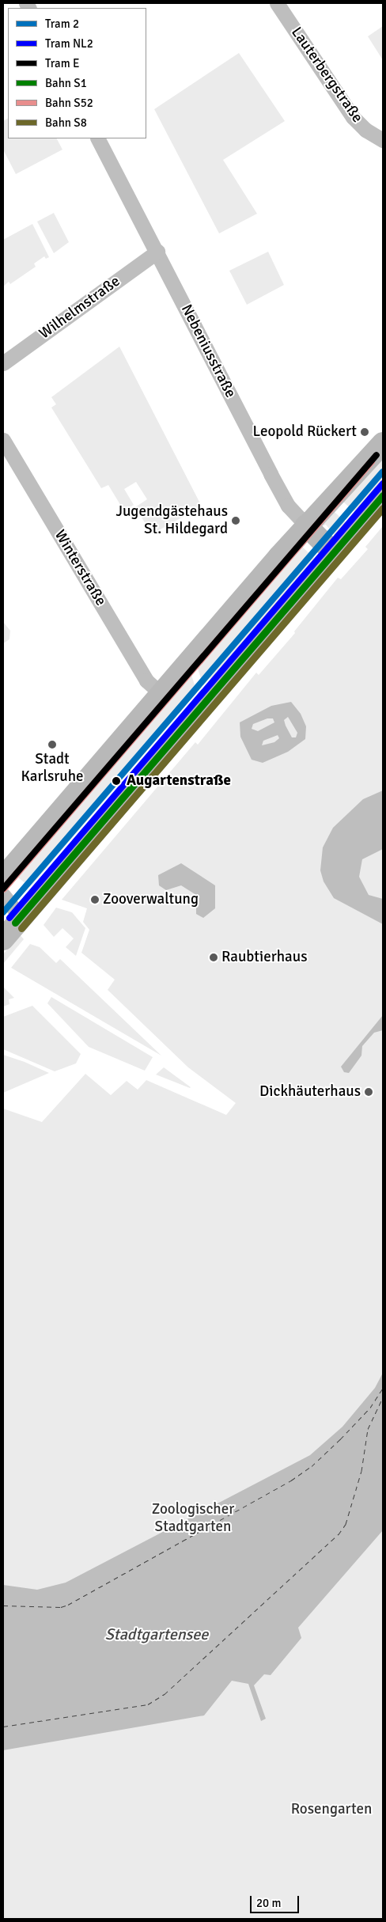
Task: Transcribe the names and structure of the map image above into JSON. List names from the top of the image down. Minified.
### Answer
{"streets":{"main road":["Nebeniusstraße"],"street":["Lauterbergstraße","Wilhelmstraße","Winterstraße"]},"crossings":[["Wilhelmstraße","Nebeniusstraße"]],"water":["Stadtgartensee"],"parks":["Zoologischer Stadtgarten","Rosengarten"],"places":["Leopold Rückert","Jugendgästehaus St. Hildegard","Stadt Karlsruhe","Augartenstraße","Zooverwaltung","Raubtierhaus","Dickhäuterhaus"],"lines":["tram line E","rail line S52","tram line 2","tram line NL2","rail line S1","rail line S8"],"legend":["Tram 2","Tram NL2","Tram E","Bahn S1","Bahn S52","Bahn S8"],"scale_bar":"20 m"}
